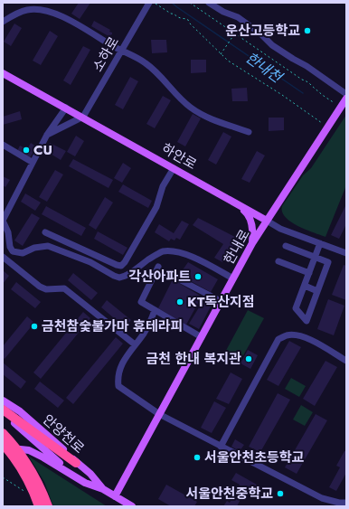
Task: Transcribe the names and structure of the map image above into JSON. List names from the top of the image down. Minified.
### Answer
{"streets":{"main road":["하안로","한내로","안양천로"],"street":["소하로"]},"crossings":[["소하로","하안로"],["하안로","한내로"],["한내로","안양천로"]],"water":["한내천"],"places":["운산고등학교","CU","각산아파트","KT독산지점","금천참숯불가마 휴테라피","금천 한내 복지관","서울안천초등학교","서울안천중학교"]}
